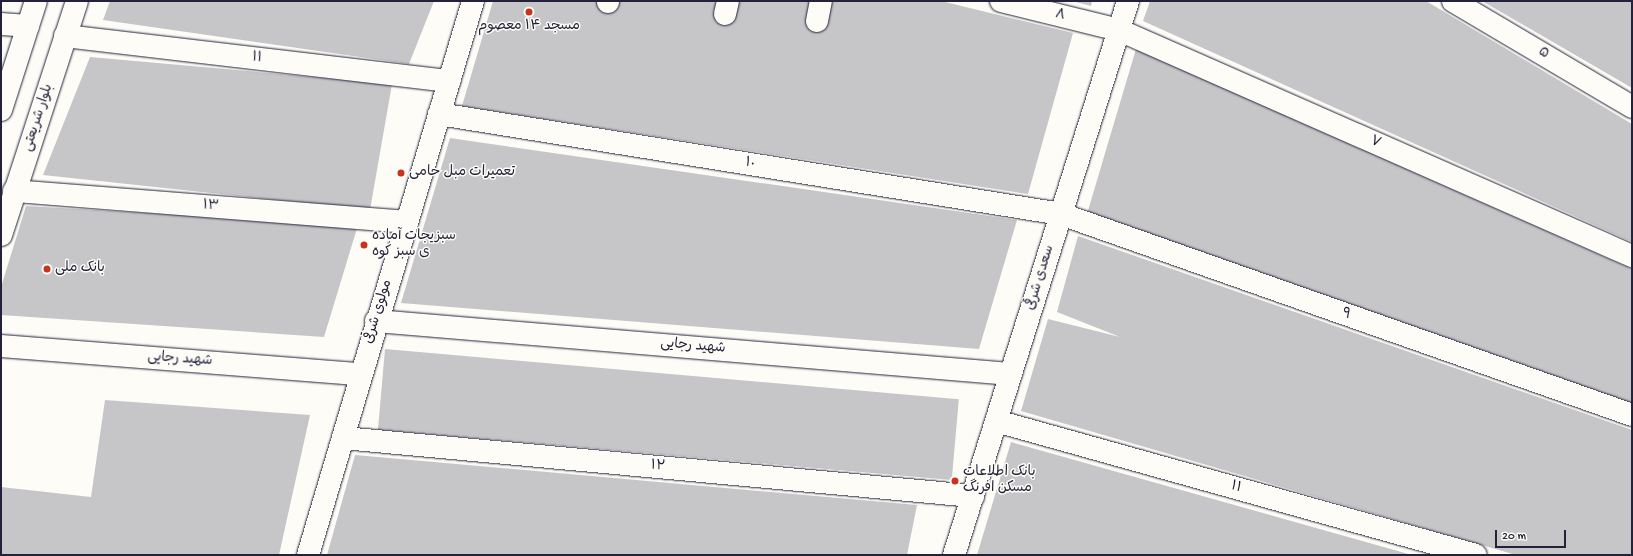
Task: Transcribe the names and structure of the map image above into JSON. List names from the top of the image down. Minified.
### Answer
{"streets":{"street":["۸","۵","۱۱","بلوار شریعتی","۷","۱۰","۱۳","سعدی شرقی","مولوی شرقی","۹","شهید رجایی","۱۲"]},"crossings":[["۸","۷"],["۸","سعدی شرقی"],["۱۱","بلوار شریعتی"],["۱۱","سعدی شرقی"],["۱۱","مولوی شرقی"],["بلوار شریعتی","۱۳"],["۷","سعدی شرقی"],["۱۰","سعدی شرقی"],["۱۰","مولوی شرقی"],["۱۰","۹"],["۱۳","مولوی شرقی"],["سعدی شرقی","۹"],["سعدی شرقی","شهید رجایی"],["سعدی شرقی","۱۲"],["مولوی شرقی","شهید رجایی"],["مولوی شرقی","۱۲"]],"places":["مسجد ۱۴ معصوم","تعمیرات مبل حامی","سبزیجات آماده ی سبز کوه","بانک ملی","بانک اطلاعات مسکن افرنگ"],"scale_bar":"20 m"}
